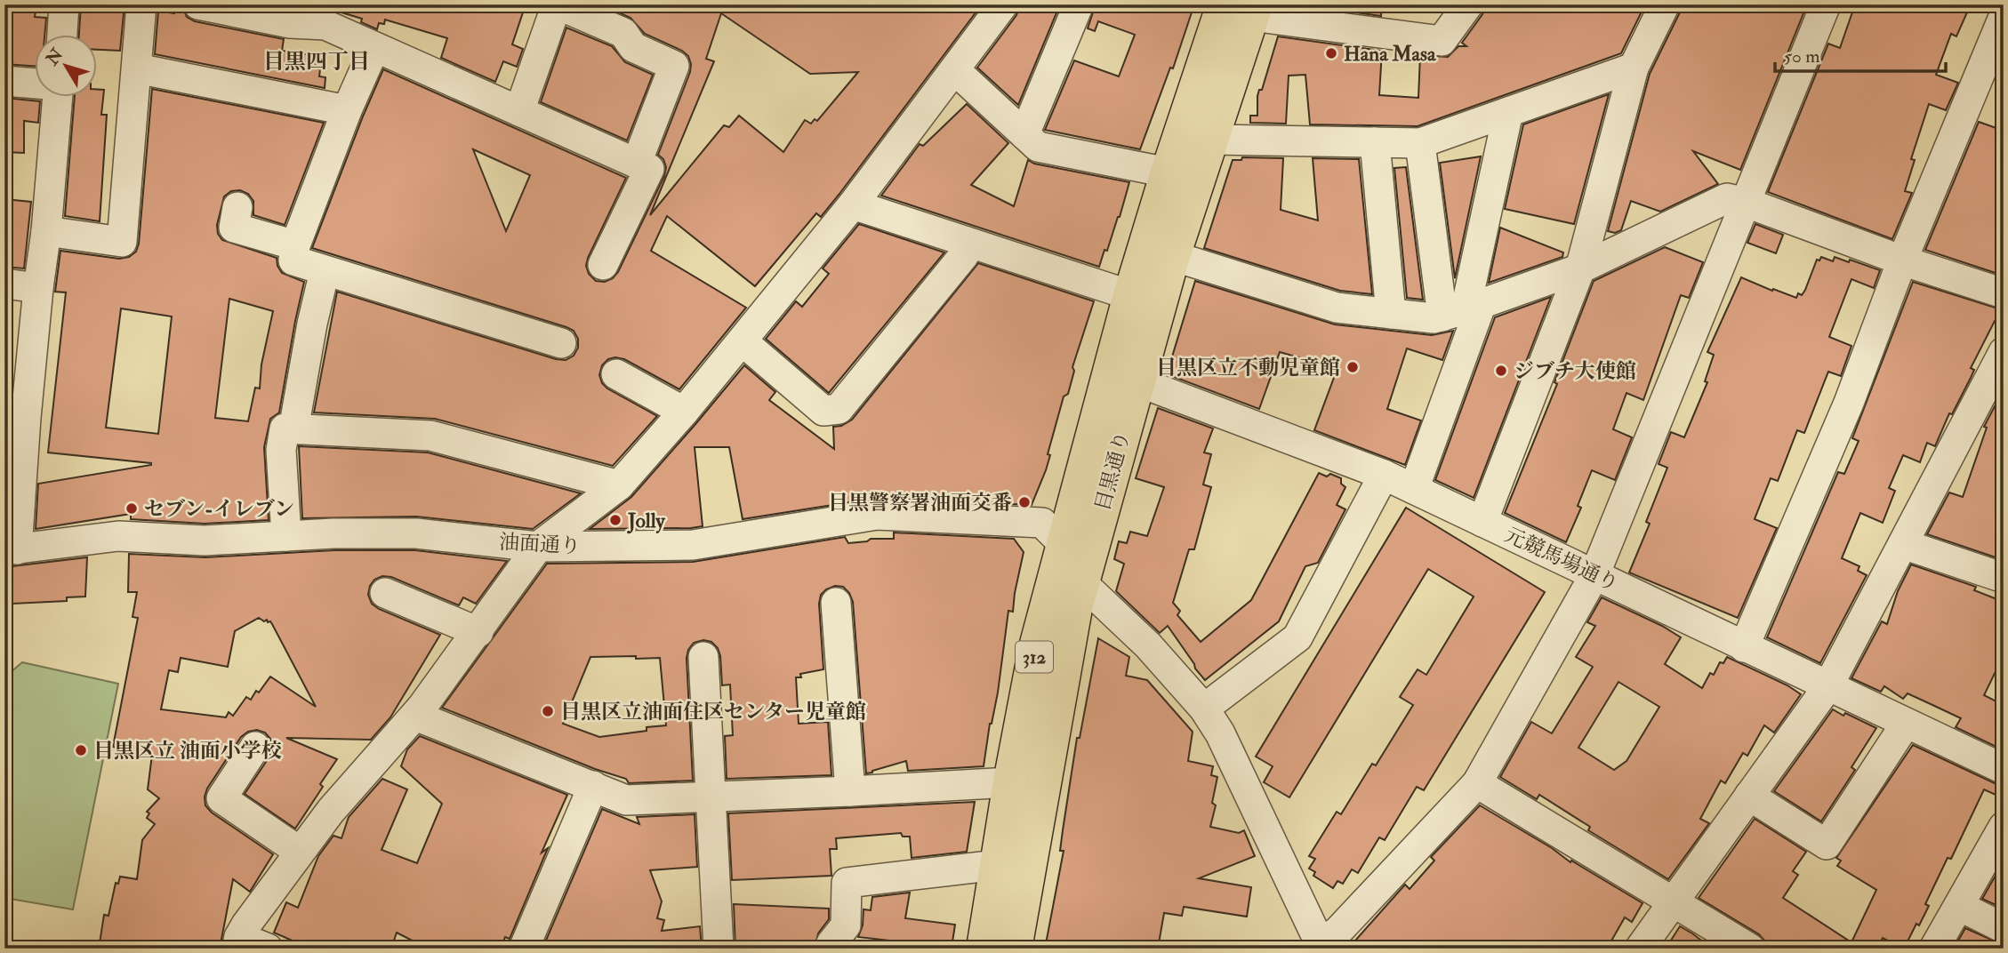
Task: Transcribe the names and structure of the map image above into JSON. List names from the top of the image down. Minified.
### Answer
{"streets":{"main road":["目黒通り","312"],"street":["油面通り","元競馬場通り"]},"crossings":[["目黒通り","油面通り"],["目黒通り","元競馬場通り"]],"districts":["目黒四丁目"],"places":["Hana Masa","目黒区立不動児童館","ジブチ大使館","目黒警察署油面交番","セブン-イレブン","Jolly","目黒区立油面住区センター児童館","目黒区立 油面小学校"],"scale_bar":"50 m","north":"top left"}
